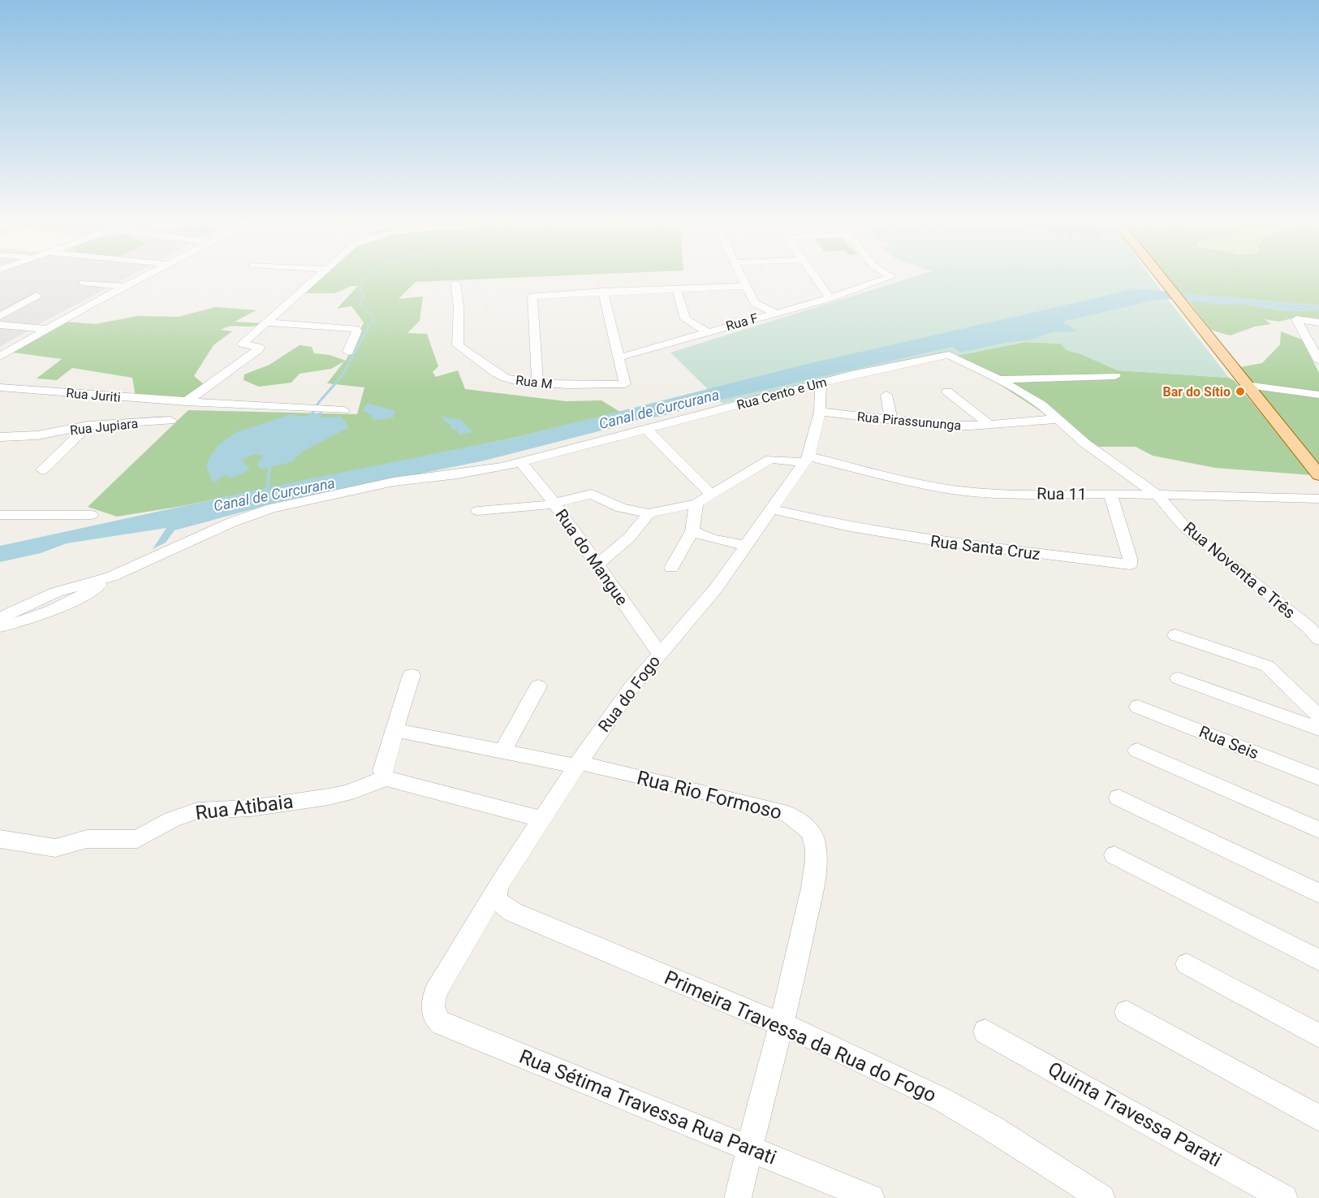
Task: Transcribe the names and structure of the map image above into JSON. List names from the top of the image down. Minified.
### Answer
{"streets":{"street":["Rua F","Rua M","Rua Cento e Um","Rua Juriti","Rua Pirassununga","Rua Jupiara","Rua 11","Rua Santa Cruz","Rua do Mangue","Rua Noventa e Três","Rua do Fogo","Rua Seis","Rua Rio Formoso","Rua Atibaia","Primeira Travessa da Rua do Fogo","Rua Sétima Travessa Rua Parati","Quinta Travessa Parati"]},"crossings":[["Rua F","Rua M"],["Rua Cento e Um","Rua do Mangue"],["Rua Cento e Um","Rua Noventa e Três"],["Rua Cento e Um","Rua do Fogo"],["Rua Pirassununga","Rua Noventa e Três"],["Rua Pirassununga","Rua do Fogo"],["Rua 11","Rua Santa Cruz"],["Rua 11","Rua Noventa e Três"],["Rua 11","Rua do Fogo"],["Rua Santa Cruz","Rua do Fogo"],["Rua do Mangue","Rua do Fogo"],["Rua do Fogo","Rua Rio Formoso"],["Rua do Fogo","Primeira Travessa da Rua do Fogo"],["Rua do Fogo","Rua Sétima Travessa Rua Parati"],["Rua Rio Formoso","Primeira Travessa da Rua do Fogo"],["Rua Rio Formoso","Rua Sétima Travessa Rua Parati"]],"water":["Canal de Curcurana"],"places":["Bar do Sítio"]}
